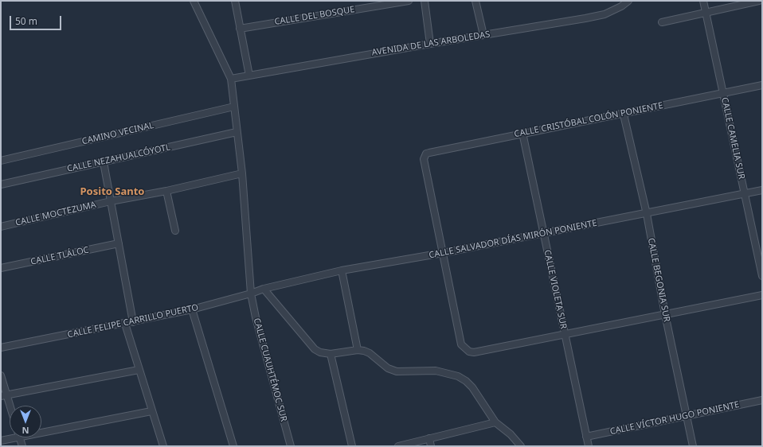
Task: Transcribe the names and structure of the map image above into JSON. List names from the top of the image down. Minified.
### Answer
{"streets":{"street":["CALLE DEL BOSQUE","AVENIDA DE LAS ARBOLEDAS","CALLE CRISTÓBAL COLÓN PONIENTE","CAMINO VECINAL","CALLE CAMELIA SUR","CALLE NEZAHUALCÓYOTL","CALLE MOCTEZUMA","CALLE SALVADOR DÍAS MIRÓN PONIENTE","CALLE TLÁLOC","CALLE BEGONIA SUR","CALLE VIOLETA SUR","CALLE FELIPE CARRILLO PUERTO","CALLE CUAUHTÉMOC SUR","CALLE VÍCTOR HUGO PONIENTE"]},"crossings":[["AVENIDA DE LAS ARBOLEDAS","CALLE CUAUHTÉMOC SUR"],["CALLE CRISTÓBAL COLÓN PONIENTE","CALLE CAMELIA SUR"],["CALLE CRISTÓBAL COLÓN PONIENTE","CALLE SALVADOR DÍAS MIRÓN PONIENTE"],["CALLE CRISTÓBAL COLÓN PONIENTE","CALLE BEGONIA SUR"],["CALLE CRISTÓBAL COLÓN PONIENTE","CALLE VIOLETA SUR"],["CAMINO VECINAL","CALLE CUAUHTÉMOC SUR"],["CALLE CAMELIA SUR","CALLE SALVADOR DÍAS MIRÓN PONIENTE"],["CALLE NEZAHUALCÓYOTL","CALLE CUAUHTÉMOC SUR"],["CALLE MOCTEZUMA","CALLE CUAUHTÉMOC SUR"],["CALLE SALVADOR DÍAS MIRÓN PONIENTE","CALLE BEGONIA SUR"],["CALLE SALVADOR DÍAS MIRÓN PONIENTE","CALLE VIOLETA SUR"],["CALLE SALVADOR DÍAS MIRÓN PONIENTE","CALLE FELIPE CARRILLO PUERTO"],["CALLE BEGONIA SUR","CALLE VÍCTOR HUGO PONIENTE"],["CALLE VIOLETA SUR","CALLE VÍCTOR HUGO PONIENTE"],["CALLE FELIPE CARRILLO PUERTO","CALLE CUAUHTÉMOC SUR"]],"districts":["Posito Santo"],"scale_bar":"50 m","north":"bottom"}
